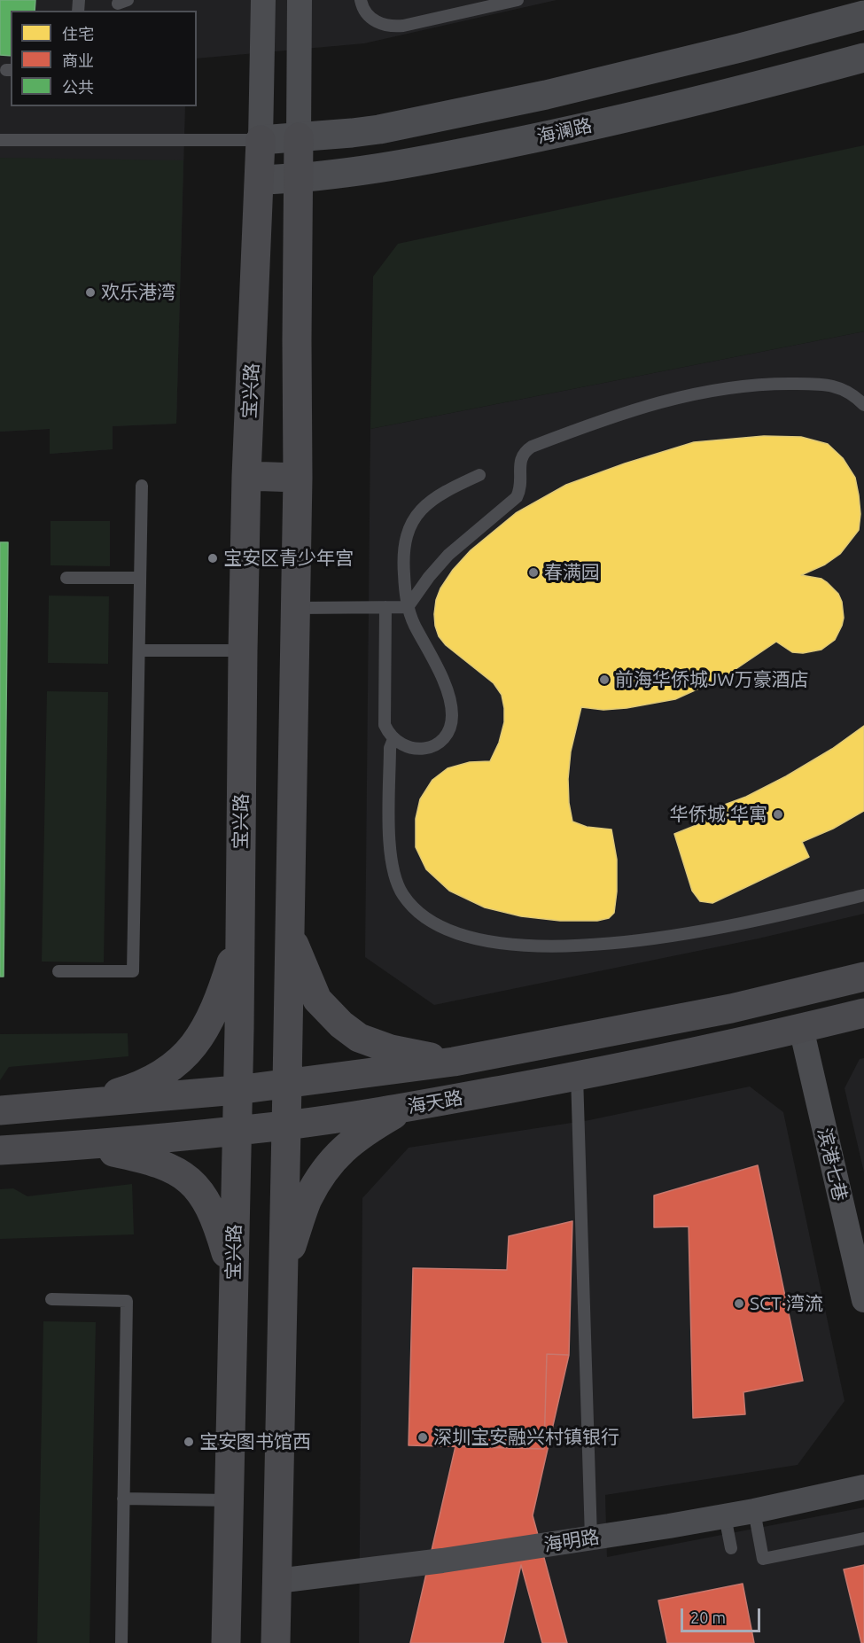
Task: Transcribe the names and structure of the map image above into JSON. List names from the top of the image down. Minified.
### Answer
{"streets":{"main road":["宝兴路","海天路"],"street":["海澜路","滨港七巷","海明路"]},"crossings":[["海澜路","宝兴路"],["宝兴路","海天路"],["海天路","滨港七巷"]],"places":["欢乐港湾","宝安区青少年宫","春满园","前海华侨城JW万豪酒店","华侨城·华寓","SCT·湾流","深圳宝安融兴村镇银行","宝安图书馆西"],"legend":["住宅","商业","公共"],"scale_bar":"20 m"}
